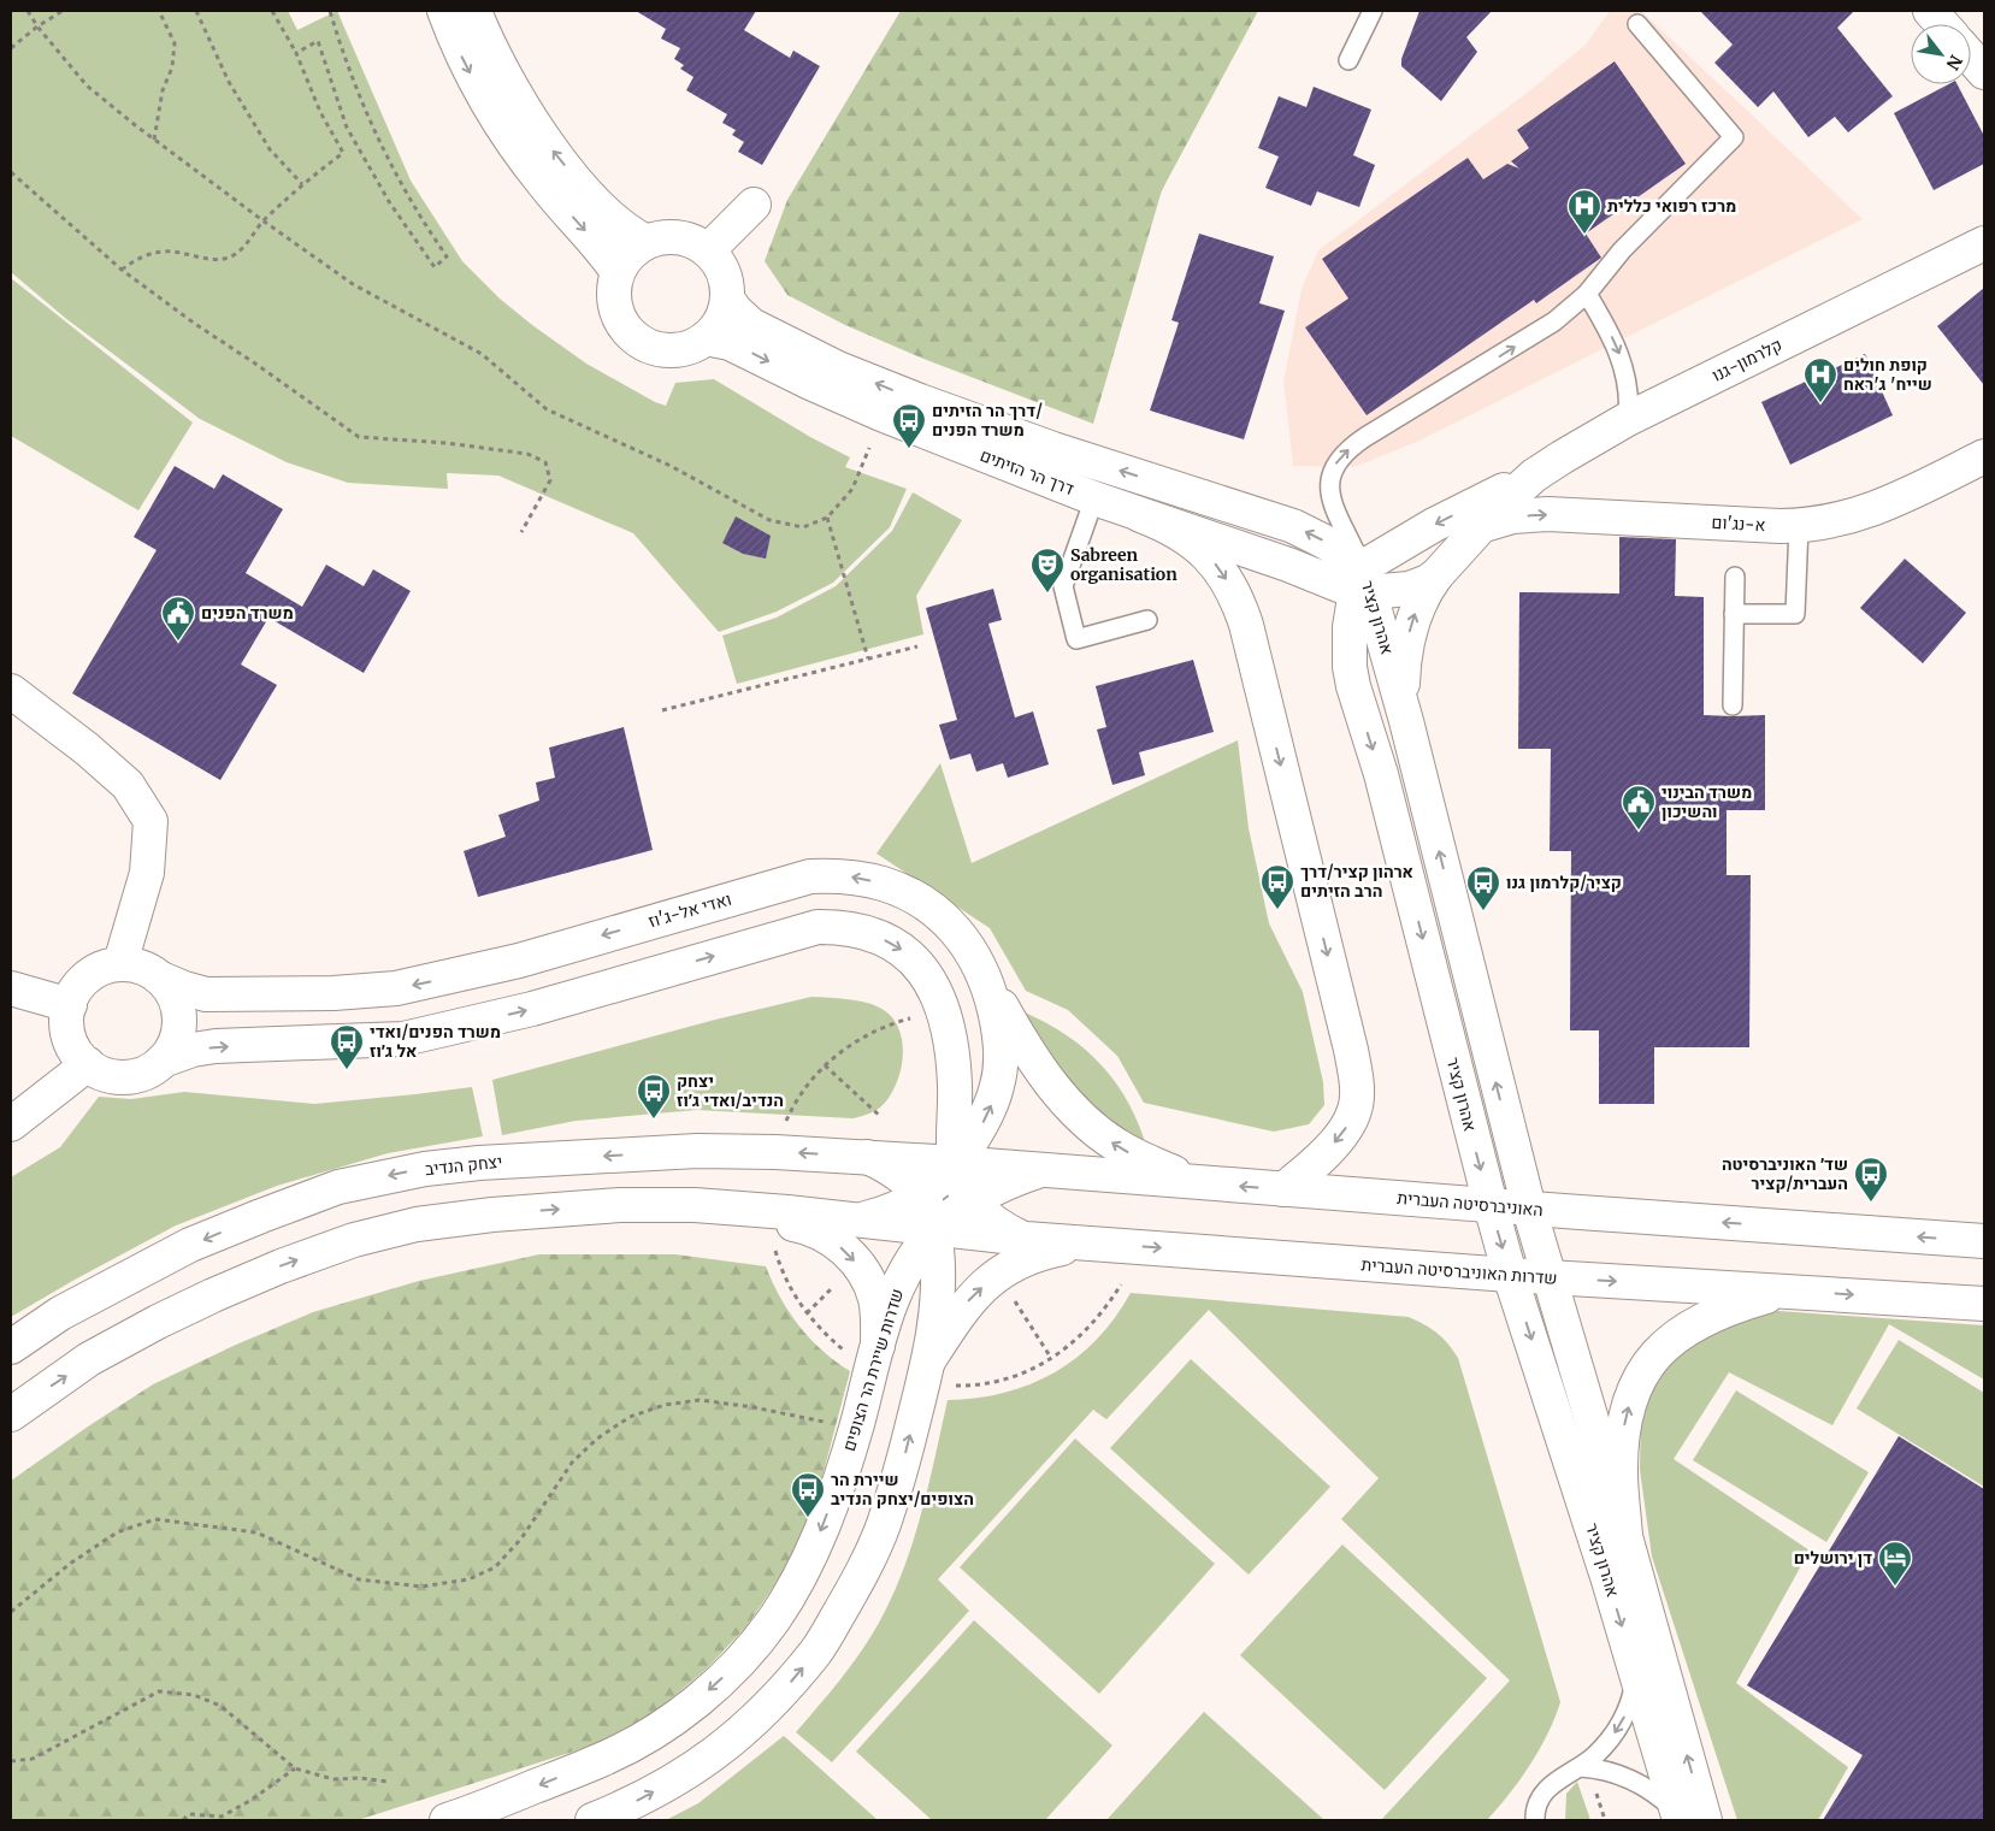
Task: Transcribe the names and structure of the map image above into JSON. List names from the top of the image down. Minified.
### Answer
{"streets":{"street":["קלרמון-גנו","דרך הר הזיתים","א-נג'ום","אהרון קציר","ואדי אל-ג'וז","יצחק הנדיב","האוניברסיטה העברית","שדרות האוניברסיטה העברית","שדרות שיירת הר הצופים"]},"crossings":[["קלרמון-גנו","דרך הר הזיתים"],["קלרמון-גנו","א-נג'ום"],["קלרמון-גנו","אהרון קציר"],["דרך הר הזיתים","אהרון קציר"],["אהרון קציר","האוניברסיטה העברית"],["אהרון קציר","שדרות האוניברסיטה העברית"],["ואדי אל-ג'וז","יצחק הנדיב"],["ואדי אל-ג'וז","האוניברסיטה העברית"],["יצחק הנדיב","האוניברסיטה העברית"],["האוניברסיטה העברית","שדרות שיירת הר הצופים"],["שדרות האוניברסיטה העברית","שדרות שיירת הר הצופים"]],"one_way":["א-נג'ום","האוניברסיטה העברית","שדרות האוניברסיטה העברית"],"places":{"hospital":["מרכז רפואי כללית","קופת חולים שייח' ג'ראח"],"bus stop":["דרך הר הזיתים/ משרד הפנים","ארהון קציר/דרך הרב הזיתים","קציר/קלרמון גנו","משרד הפנים/ואדי אל ג׳וז","יצחק הנדיב/ואדי ג׳וז","שד׳ האוניברסיטה העברית/קציר","שיירת הר הצופים/יצחק הנדיב"],"theatre":["Sabreen organisation"],"public building":["משרד הפנים","משרד הבינוי והשיכון"],"hotel":["דן ירושלים"]},"north":"bottom right"}
